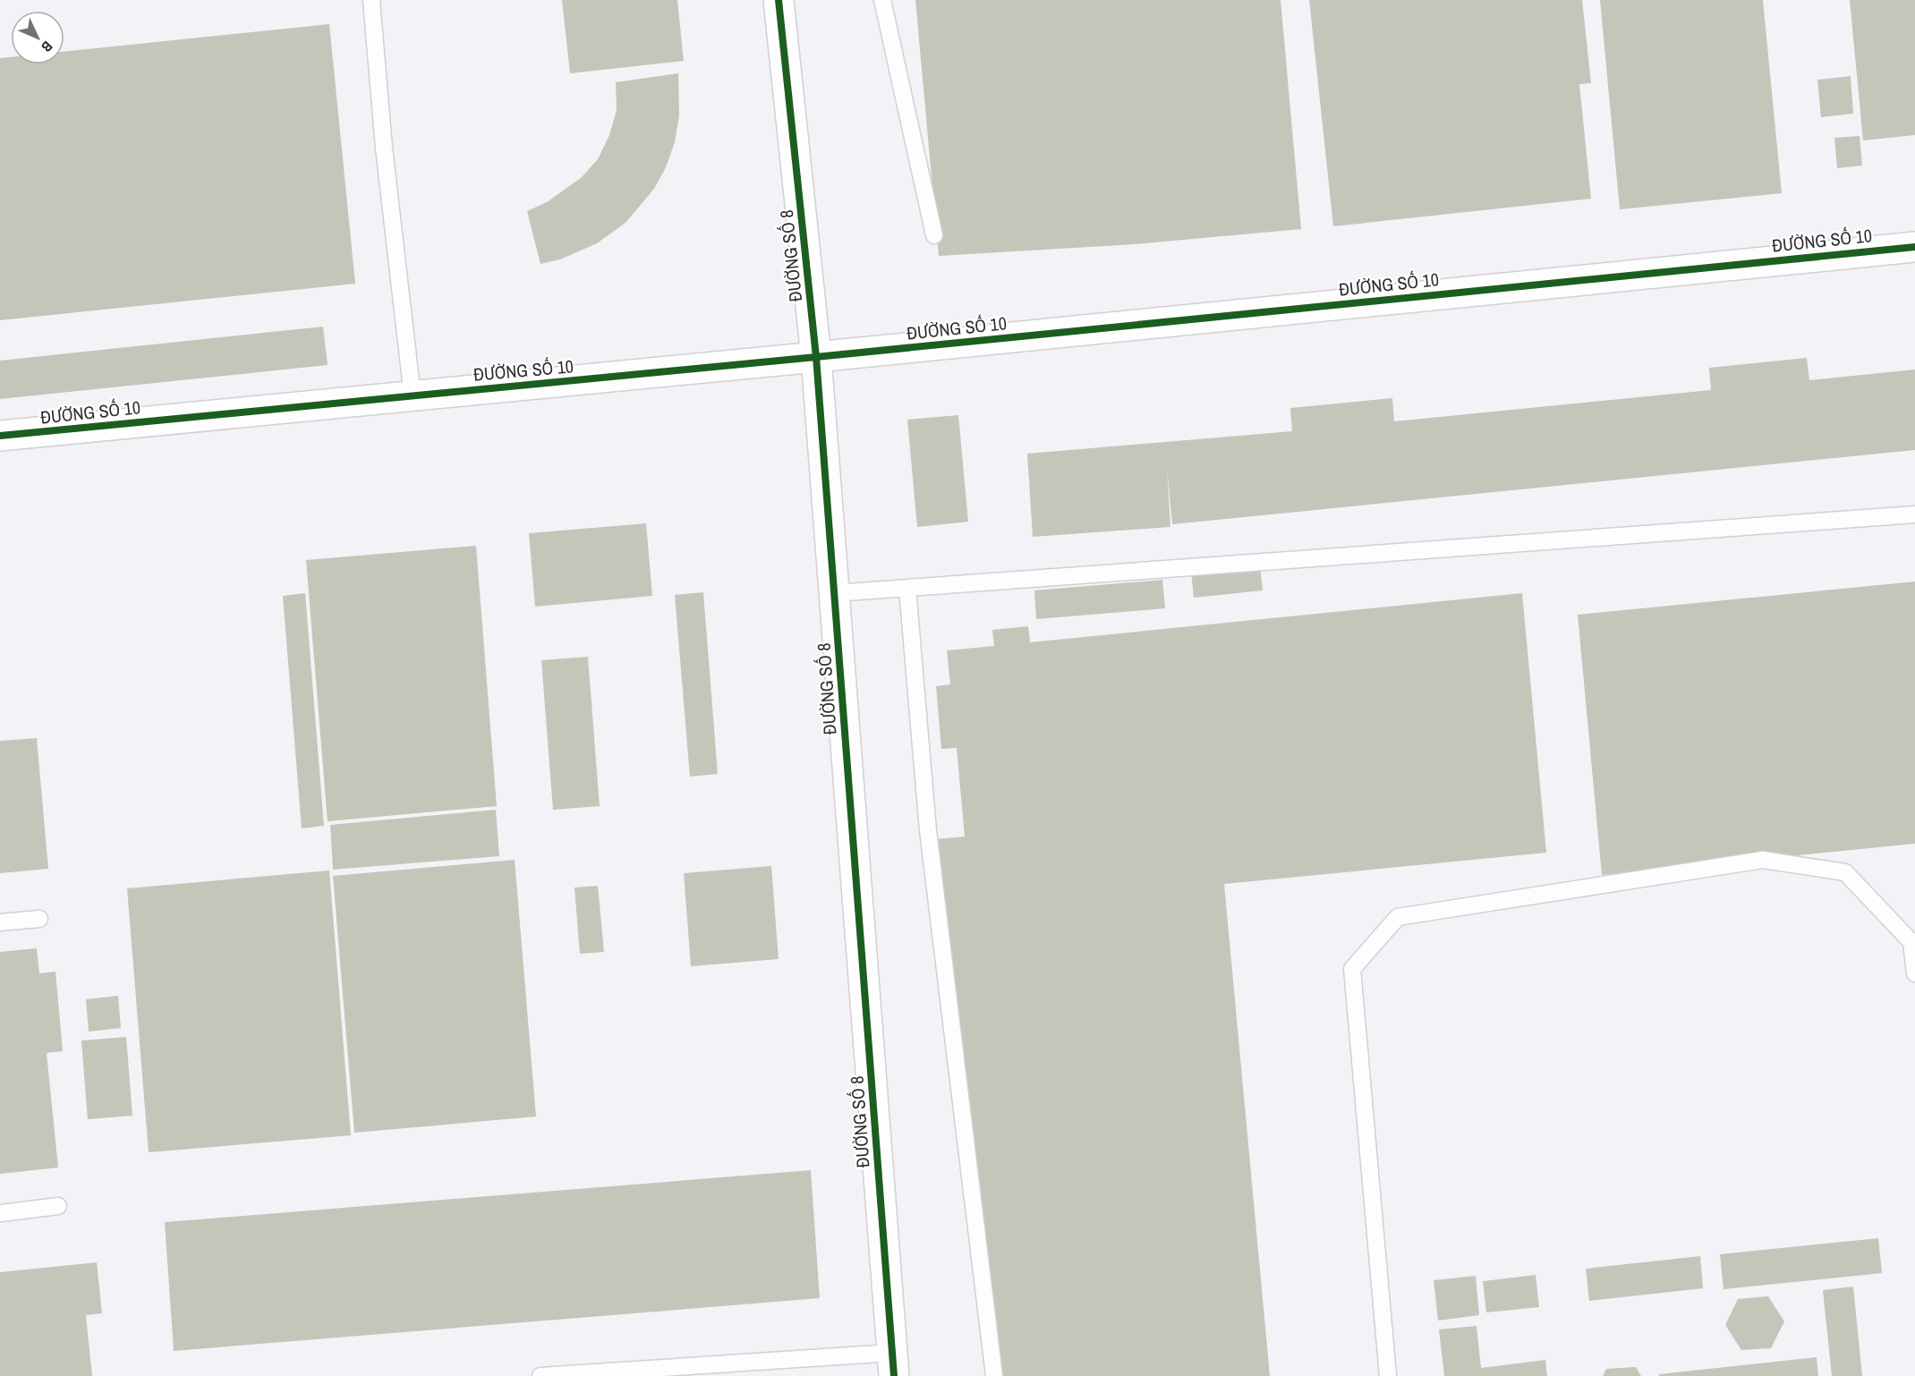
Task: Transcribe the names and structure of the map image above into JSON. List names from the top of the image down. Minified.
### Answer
{"streets":{"street":["ĐƯỜNG SỐ 10","ĐƯỜNG SỐ 8"]},"crossings":[["ĐƯỜNG SỐ 10","ĐƯỜNG SỐ 8"]],"north":"bottom right"}
